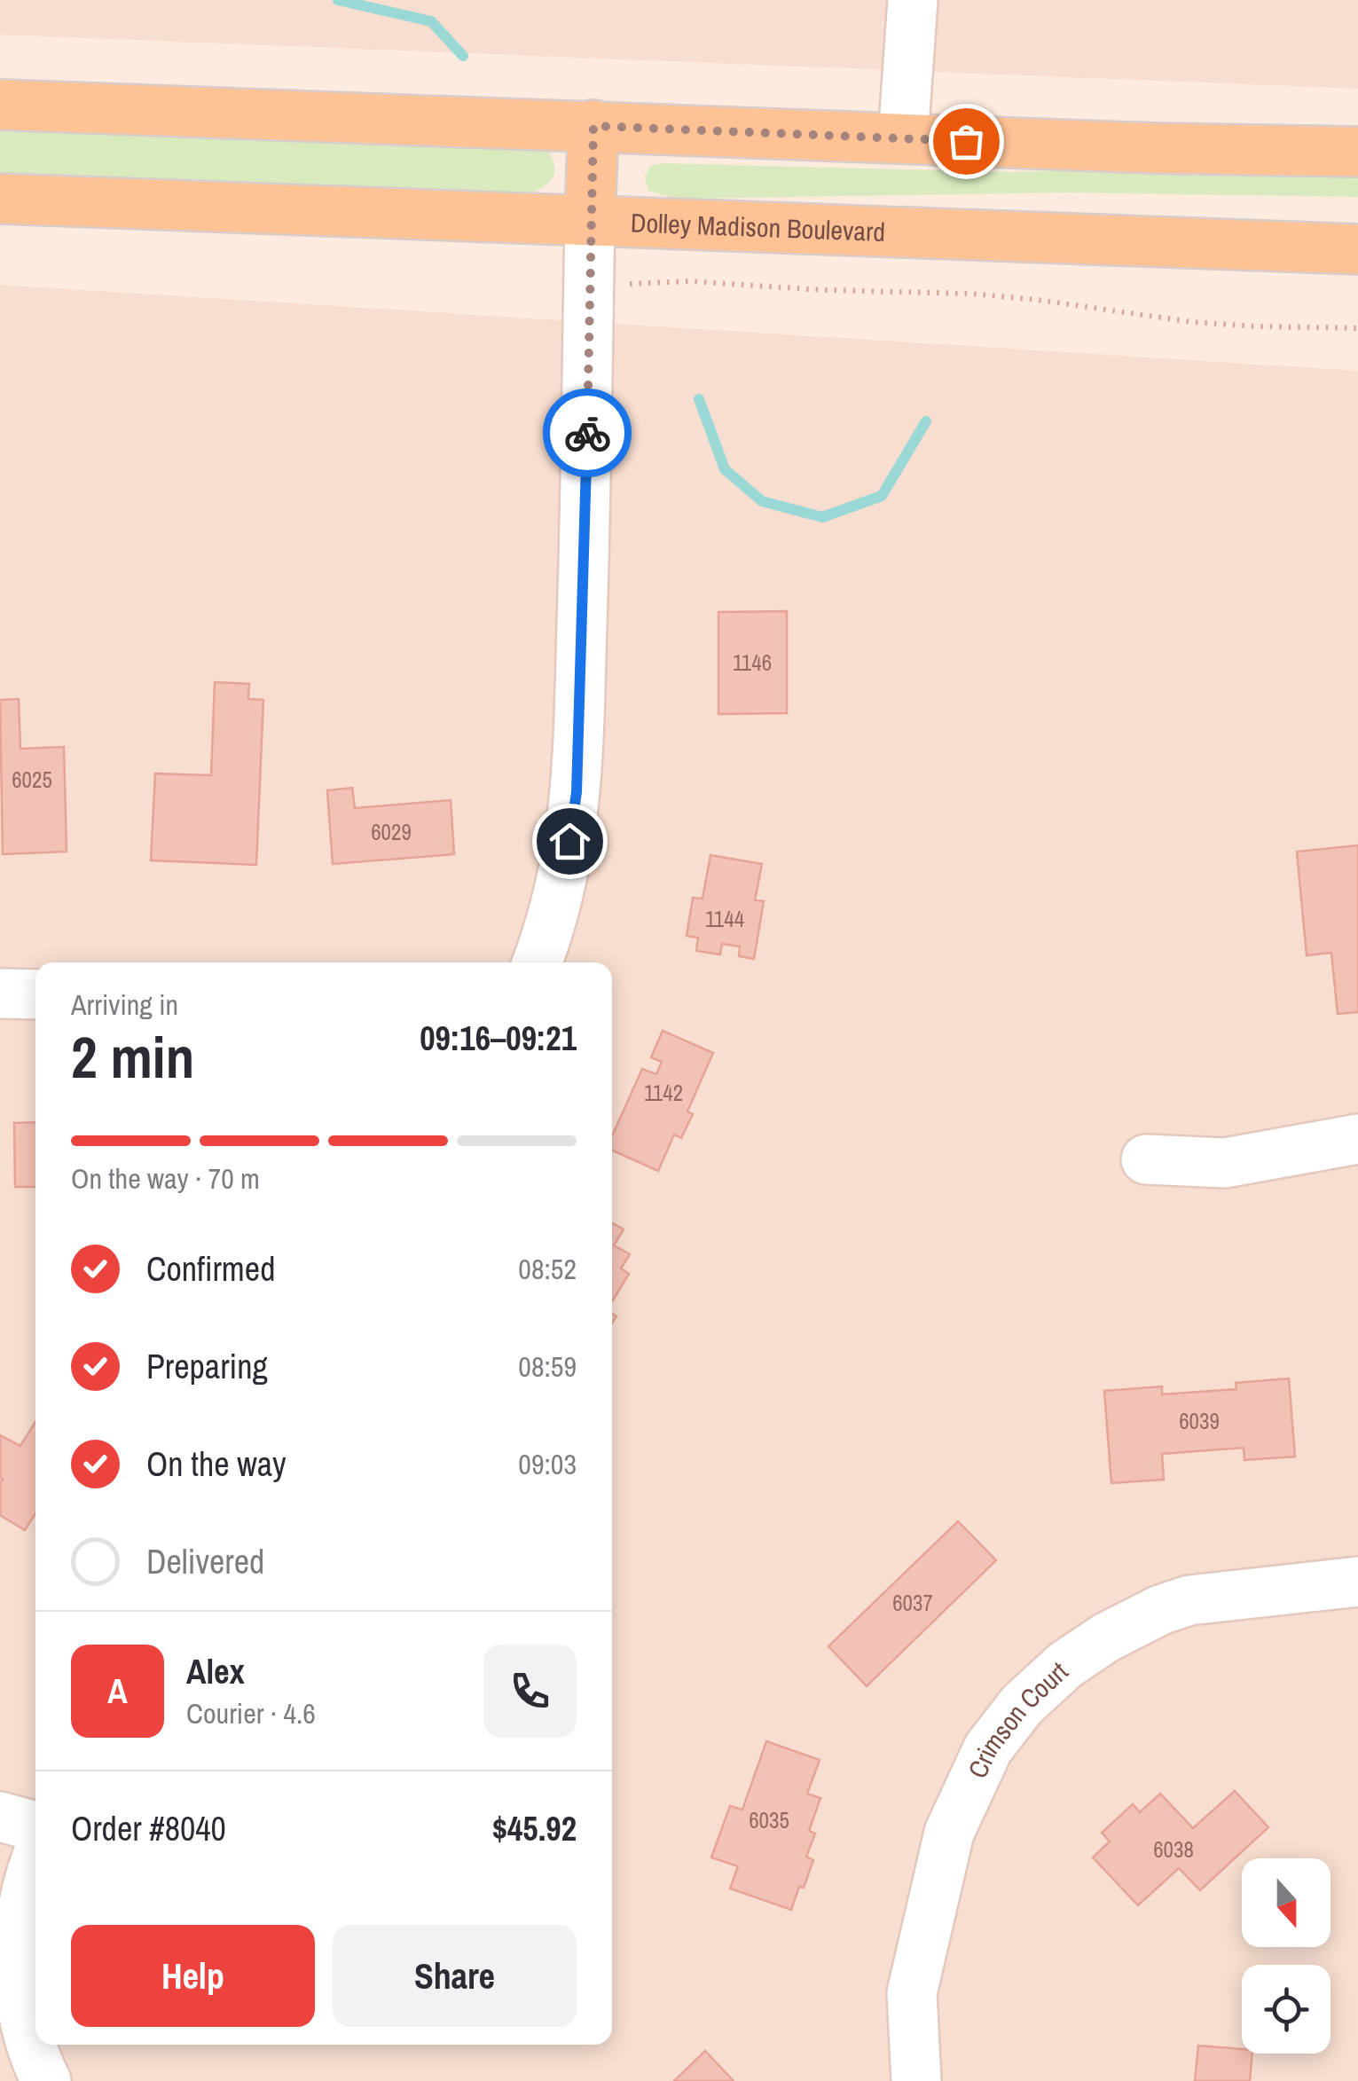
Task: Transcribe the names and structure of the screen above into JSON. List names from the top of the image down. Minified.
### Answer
{"streets":{"main road":["Dolley Madison Boulevard"],"street":["Crimson Court"]},"house_numbers":["1146","6025","6029","1144","1142","6039","6037","6035","6038"],"north":"bottom","page":{"heading":["2 min","Arriving in","09:16–09:21"],"panel":["Alex","Courier · 4.6","Order #8040","$45.92"],"bar":"On the way · 70 m","list":[["Confirmed","08:52"],["Preparing","08:59"],["On the way","09:03"],"Delivered"],"round":"A","buttons":["Help","Share"]}}
